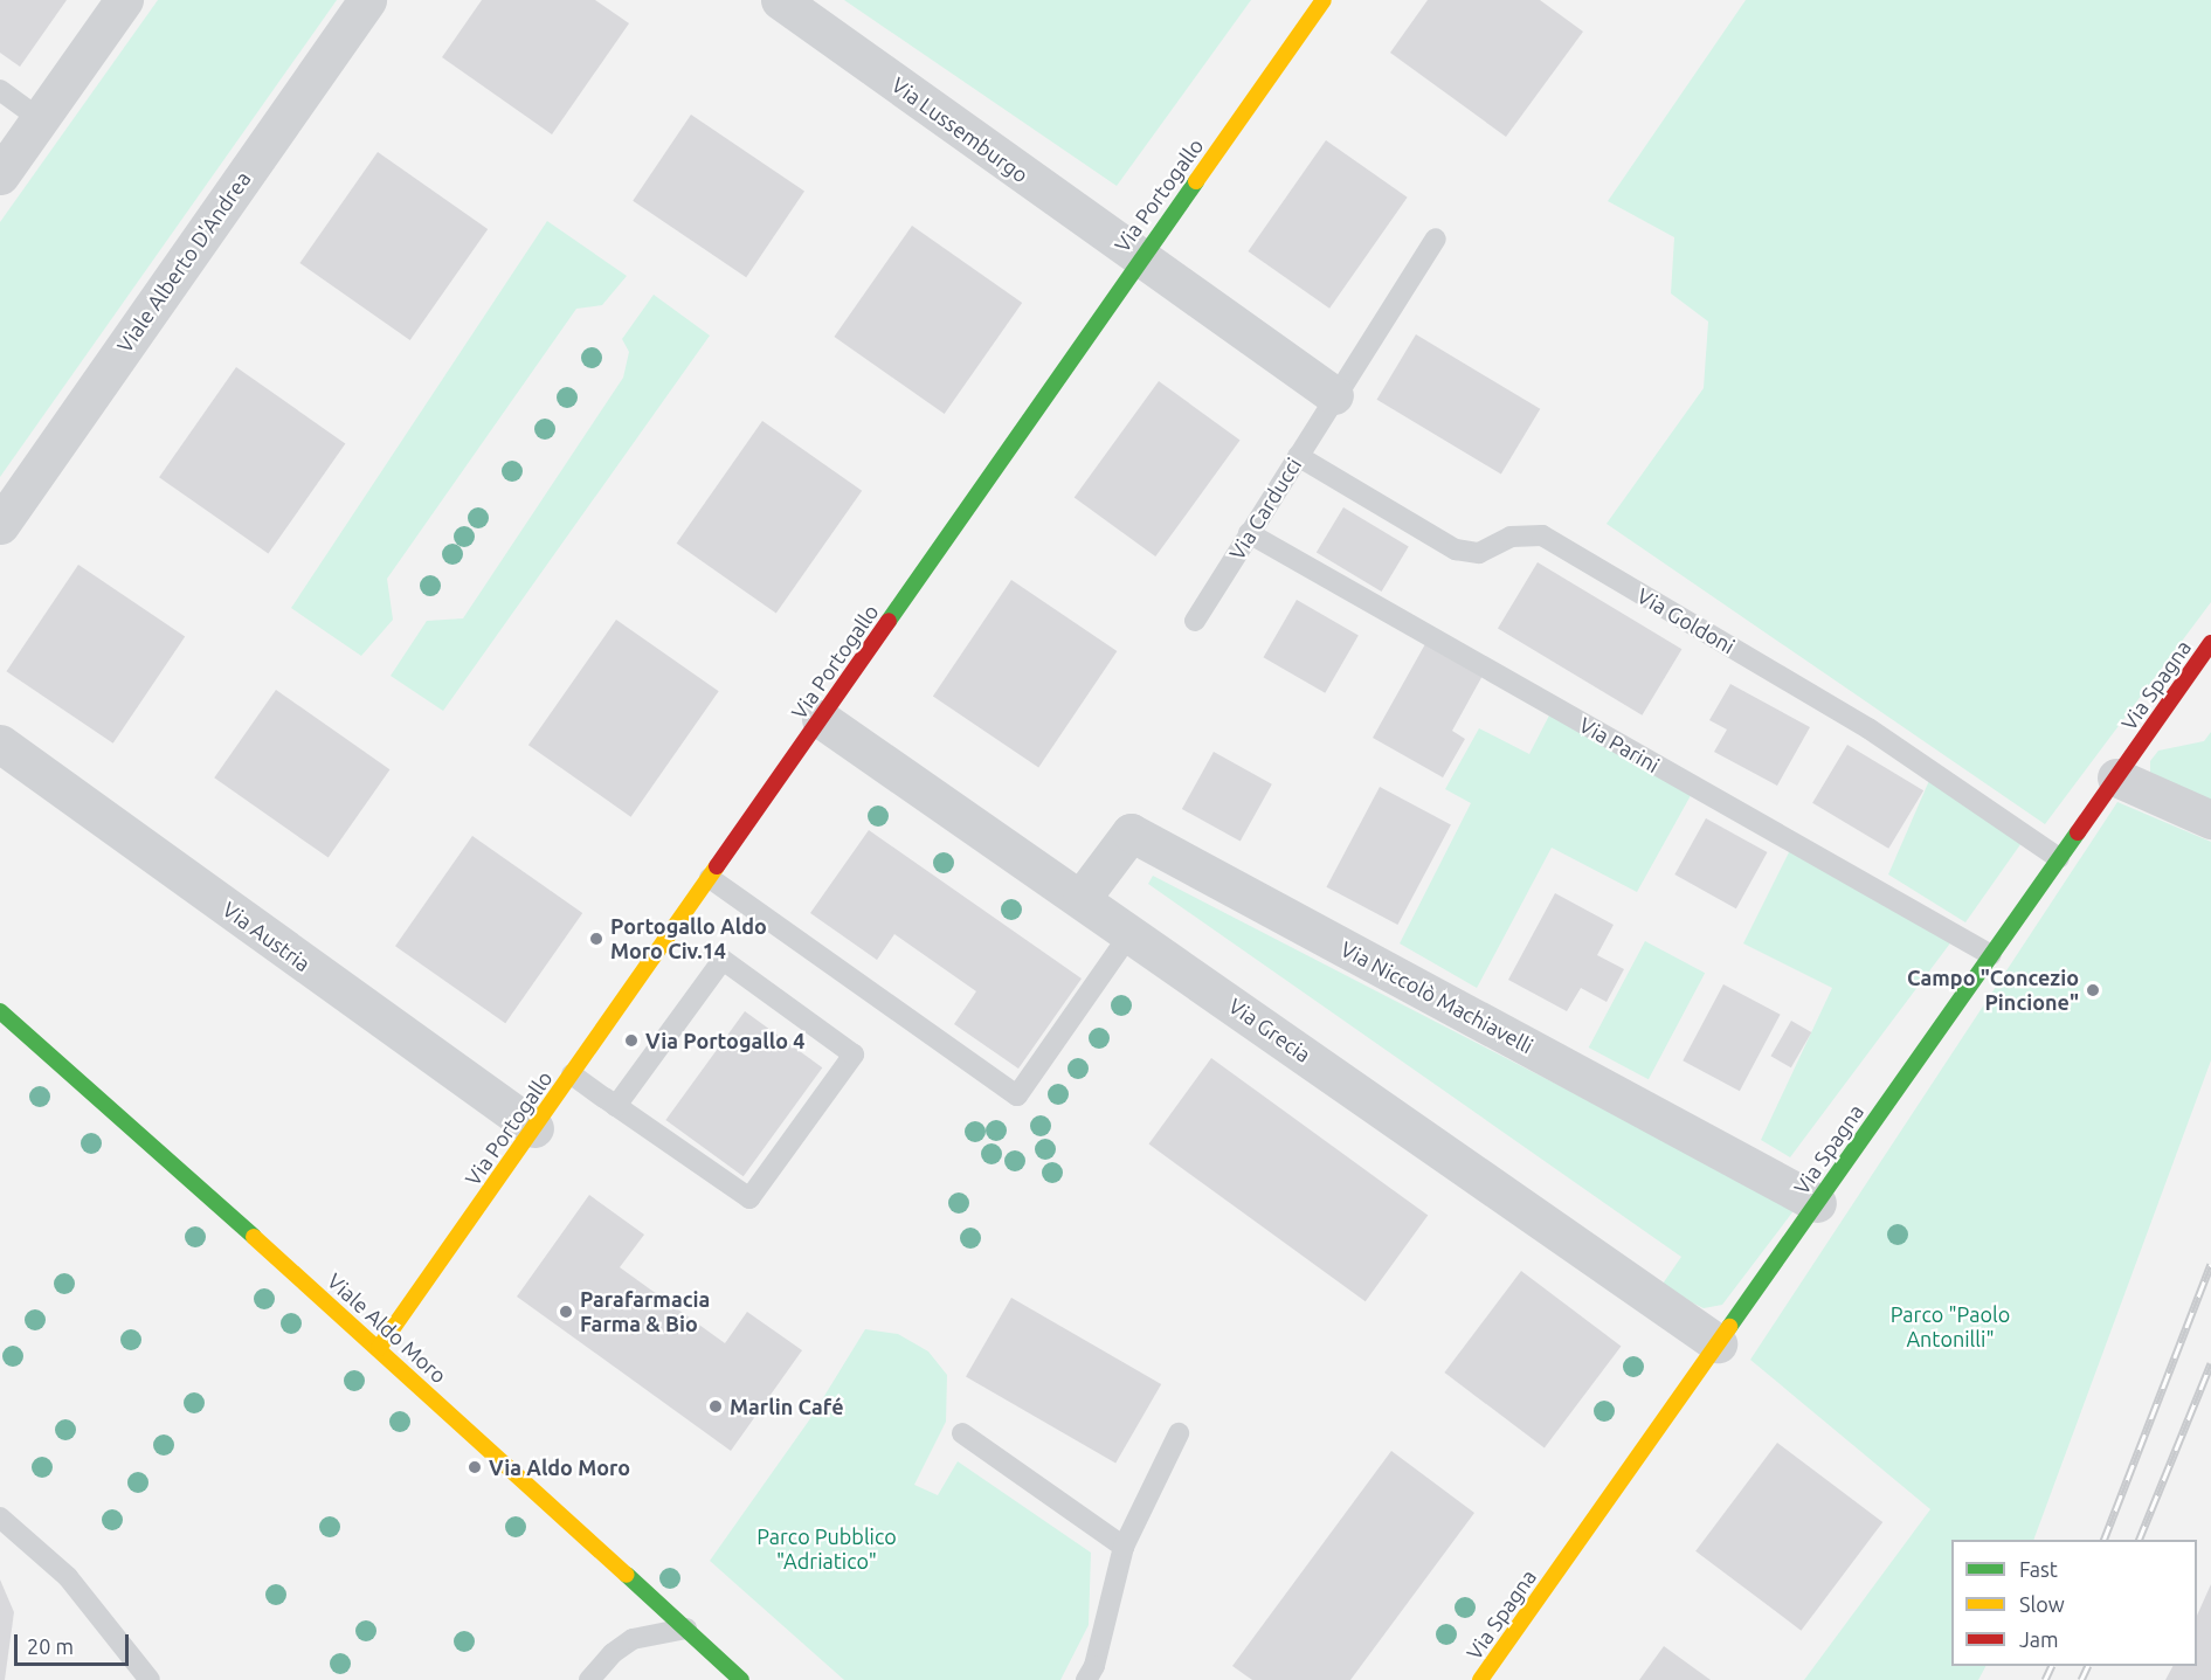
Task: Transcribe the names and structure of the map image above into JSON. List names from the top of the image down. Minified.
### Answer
{"streets":{"street":["Via Lussemburgo","Via Portogallo","Viale Alberto D'Andrea","Via Spagna","Via Austria","Via Niccolò Machiavelli","Via Grecia","Viale Aldo Moro"],"lane":["Via Carducci","Via Goldoni","Via Parini"]},"crossings":[["Via Lussemburgo","Via Portogallo"],["Via Portogallo","Via Austria"],["Via Portogallo","Via Grecia"],["Via Portogallo","Viale Aldo Moro"],["Via Carducci","Via Goldoni"],["Via Carducci","Via Parini"],["Via Goldoni","Via Spagna"],["Via Spagna","Via Parini"],["Via Spagna","Via Niccolò Machiavelli"],["Via Spagna","Via Grecia"],["Via Niccolò Machiavelli","Via Grecia"]],"parks":["Parco \"Paolo Antonilli\"","Parco Pubblico \"Adriatico\""],"places":["Portogallo Aldo Moro Civ.14","Campo \"Concezio Pincione\"","Via Portogallo 4","Parafarmacia Farma & Bio","Marlin Café","Via Aldo Moro"],"legend":["Fast","Slow","Jam"],"scale_bar":"20 m"}
